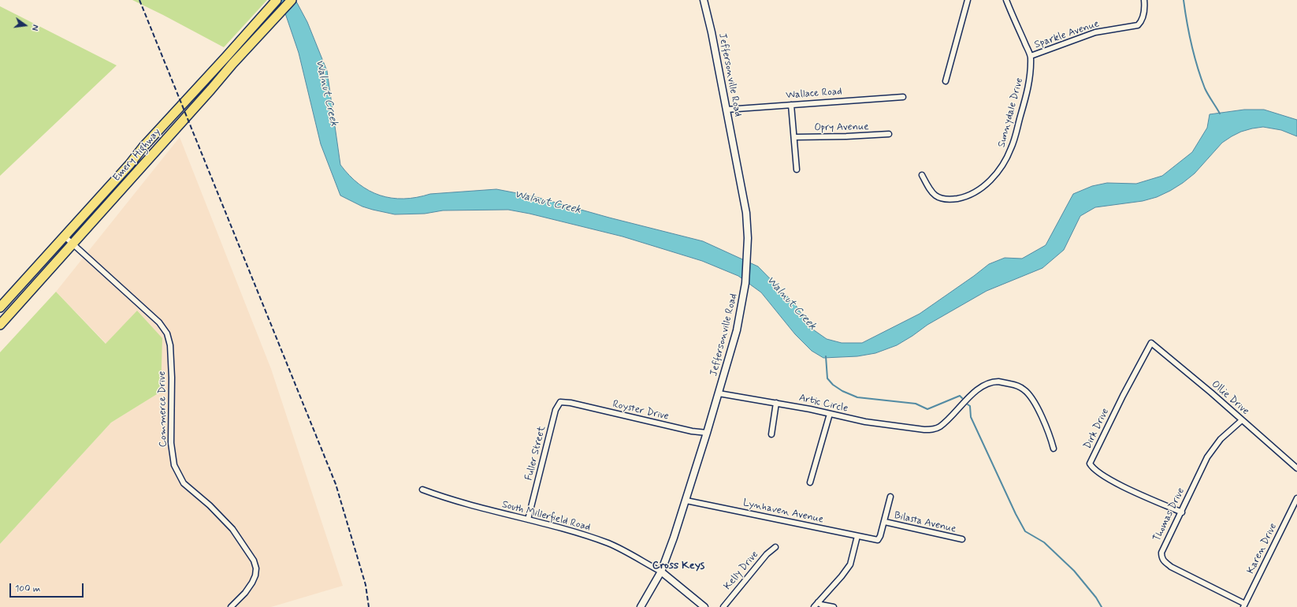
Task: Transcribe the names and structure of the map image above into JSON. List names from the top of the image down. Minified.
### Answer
{"streets":{"highway":["Emery Highway"],"street":["Sparkle Avenue","Jeffersonville Road","Wallace Road","Sunnydale Drive","Opry Avenue","Ollie Drive","Artic Circle","Commerce Drive","Royster Drive","Dirk Drive","Fuller Street","Lynhaven Avenue","Thomas Drive","South Millerfield Road","Bilasta Avenue","Karen Drive","Kelly Drive"]},"crossings":[["Sparkle Avenue","Sunnydale Drive"],["Jeffersonville Road","Wallace Road"],["Jeffersonville Road","Artic Circle"],["Jeffersonville Road","Royster Drive"],["Jeffersonville Road","Lynhaven Avenue"],["Jeffersonville Road","South Millerfield Road"],["Emery Highway","Commerce Drive"],["Ollie Drive","Dirk Drive"],["Ollie Drive","Thomas Drive"],["Royster Drive","Fuller Street"],["Dirk Drive","Thomas Drive"],["Fuller Street","South Millerfield Road"],["Lynhaven Avenue","Bilasta Avenue"],["Thomas Drive","Karen Drive"]],"districts":["Cross Keys"],"water":["Walnut Creek"],"scale_bar":"100 m","north":"right"}
